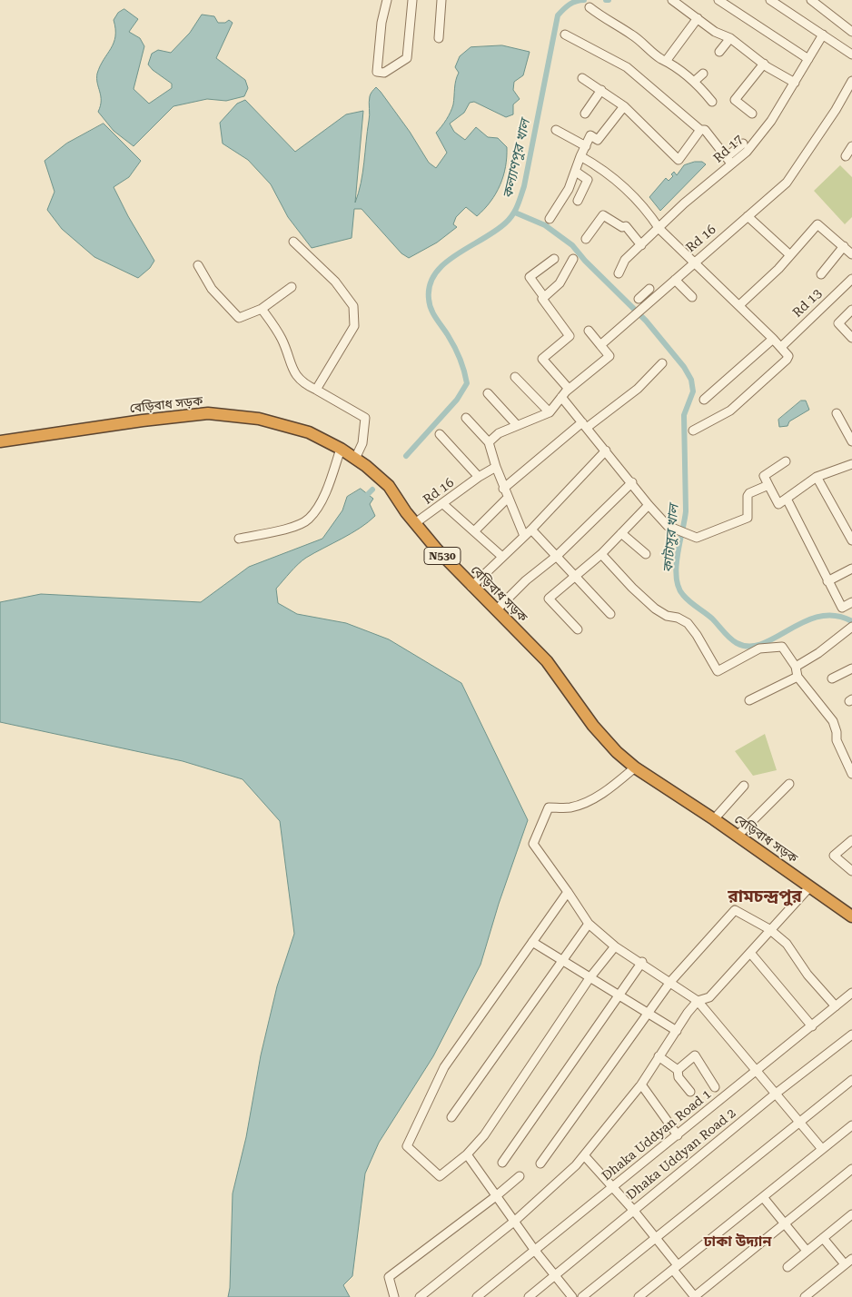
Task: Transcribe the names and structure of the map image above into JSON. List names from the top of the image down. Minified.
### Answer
{"streets":{"highway":["বেড়িবাধ সড়ক","N530"],"street":["Rd 17","Rd 16","Rd 13","Dhaka Uddyan Road 1","Dhaka Uddyan Road 2"]},"crossings":[["Rd 16","বেড়িবাধ সড়ক"]],"districts":["রামচন্দ্রপুর","ঢাকা উদ্যান"],"water":["কল্যাণপুর খাল","কাটাসুর খাল"]}
